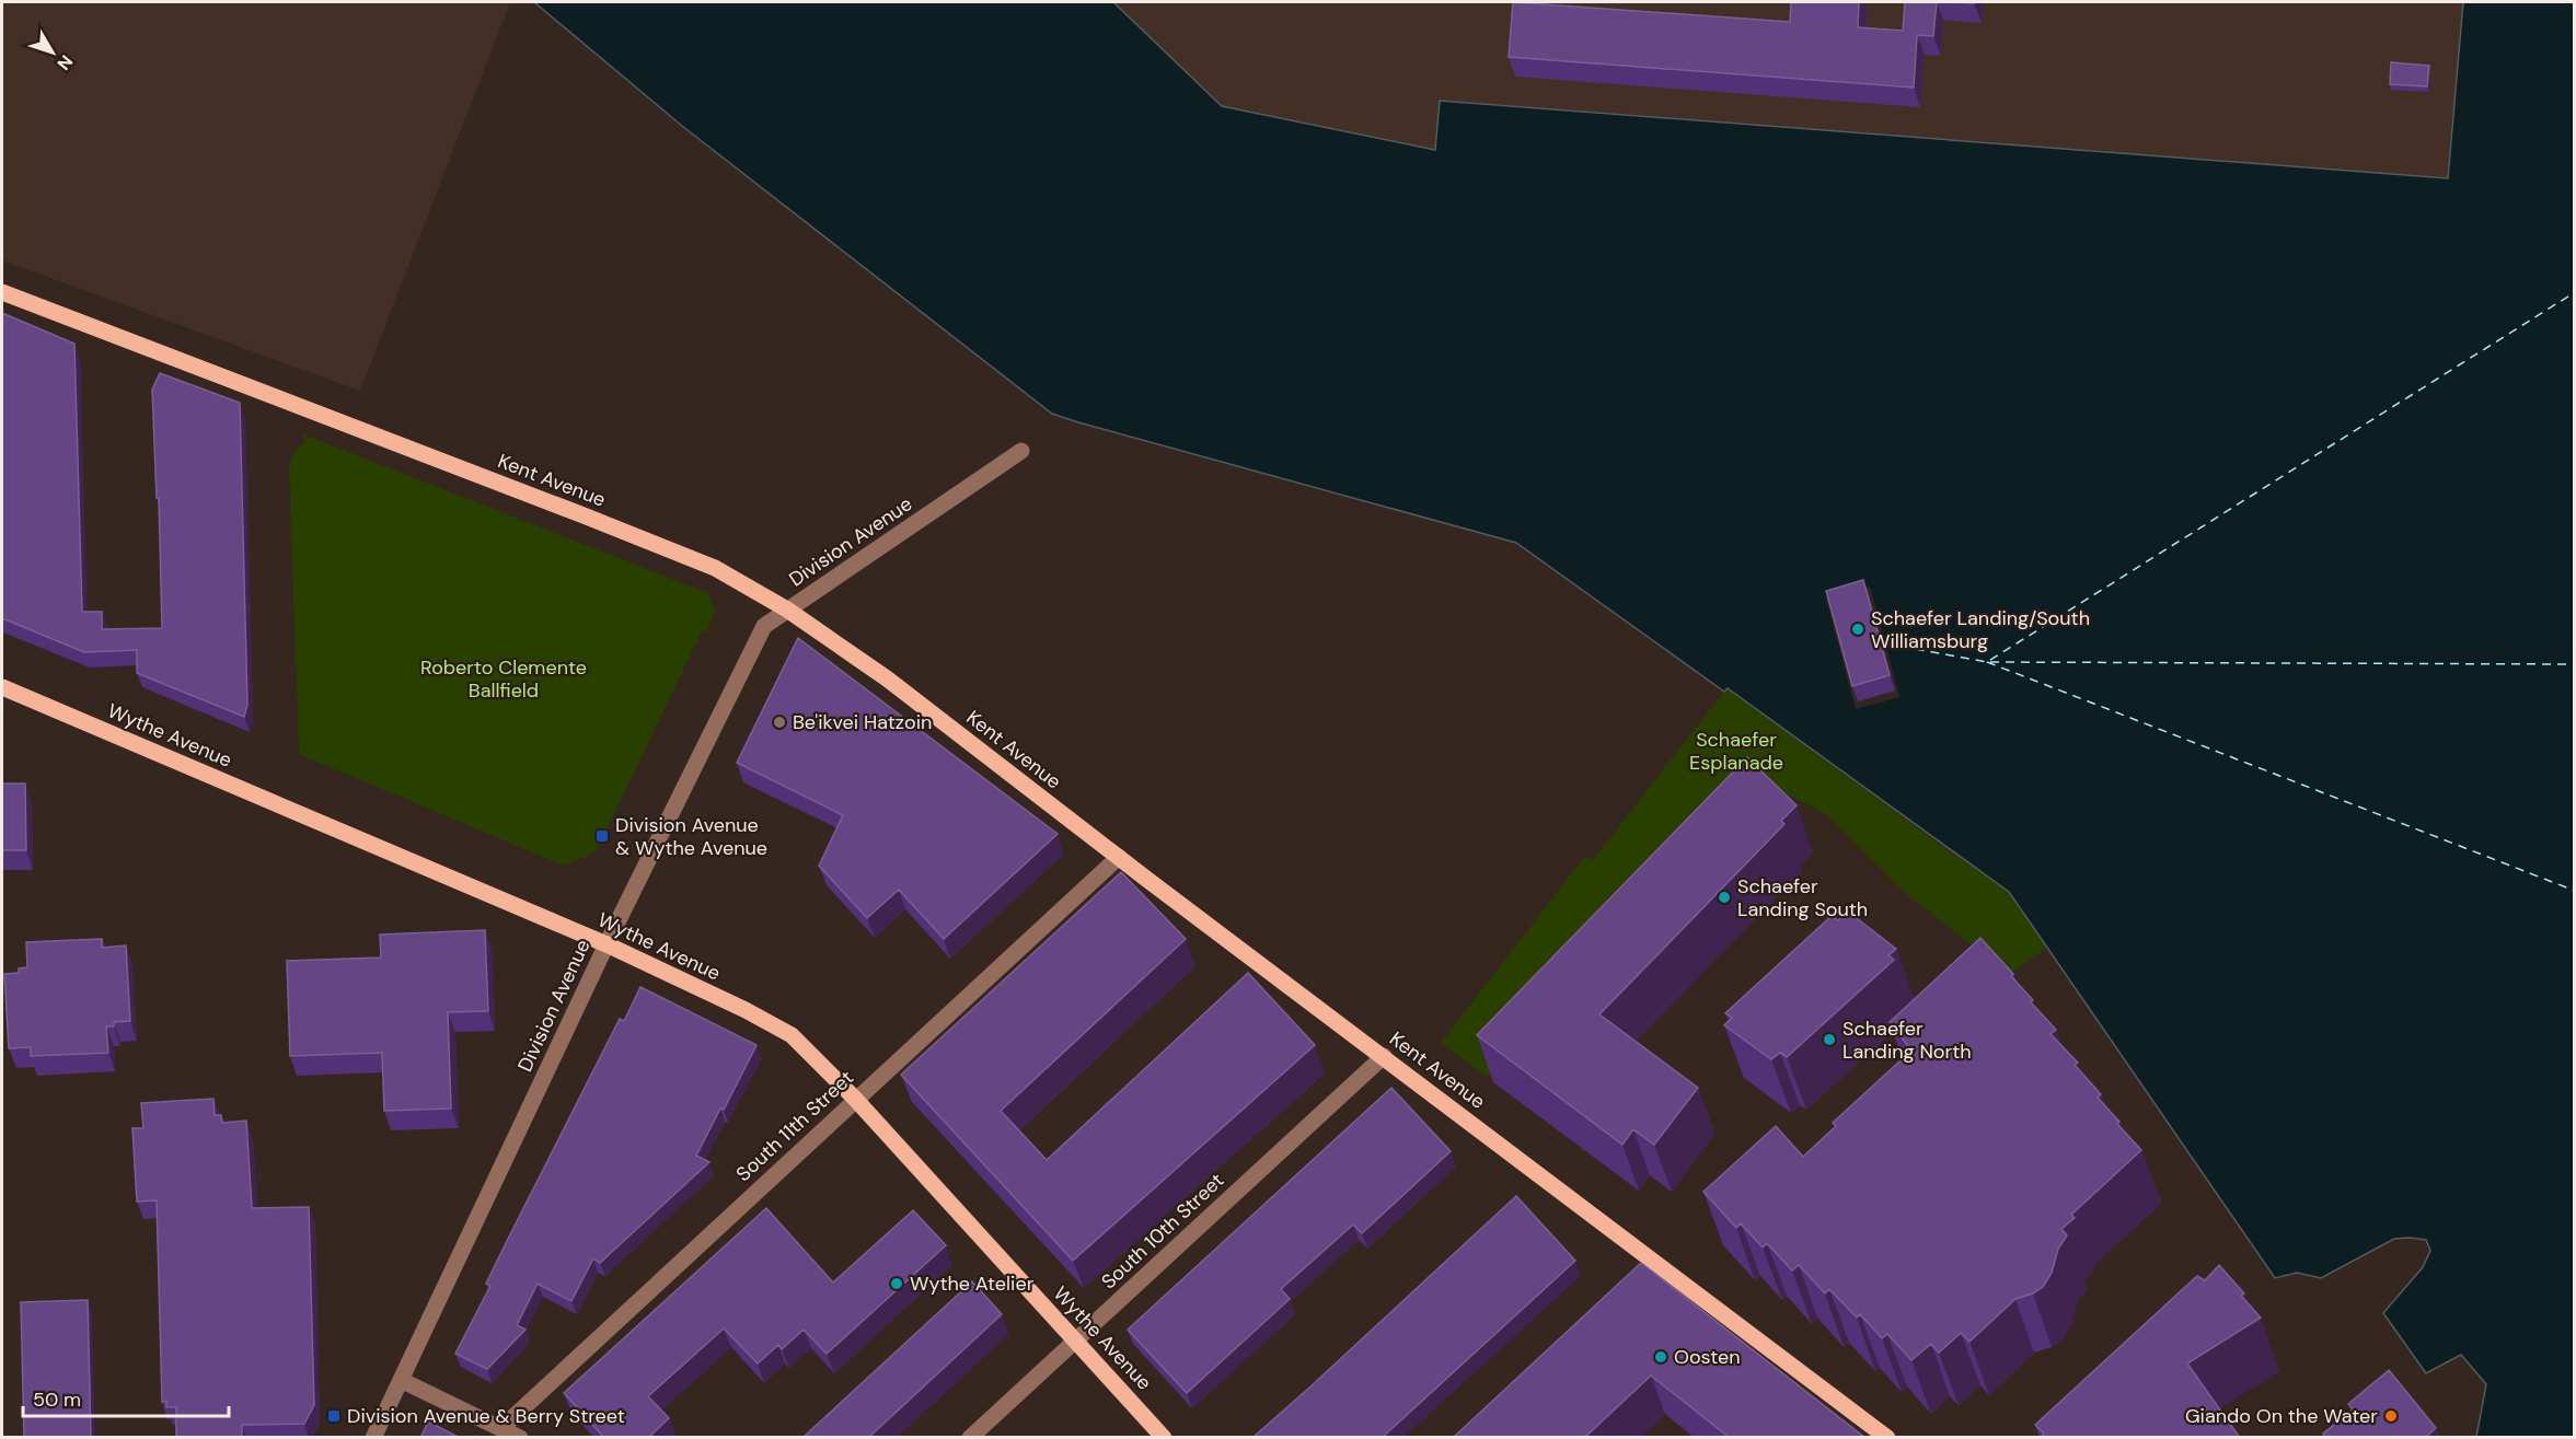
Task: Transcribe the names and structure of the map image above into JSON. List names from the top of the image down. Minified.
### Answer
{"streets":{"main road":["Kent Avenue","Wythe Avenue"],"street":["Division Avenue","South 11th Street","South 10th Street"]},"crossings":[["Kent Avenue","Division Avenue"],["Kent Avenue","South 11th Street"],["Kent Avenue","South 10th Street"],["Division Avenue","Wythe Avenue"],["Wythe Avenue","South 11th Street"],["Wythe Avenue","South 10th Street"]],"parks":["Roberto Clemente Ballfield","Schaefer Esplanade"],"places":{"other":["Schaefer Landing/South Williamsburg","Be'ikvei Hatzoin","Schaefer Landing South","Schaefer Landing North","Wythe Atelier","Oosten","Giando On the Water"],"transit":["Division Avenue & Wythe Avenue","Division Avenue & Berry Street"]},"scale_bar":"50 m","north":"bottom right"}
